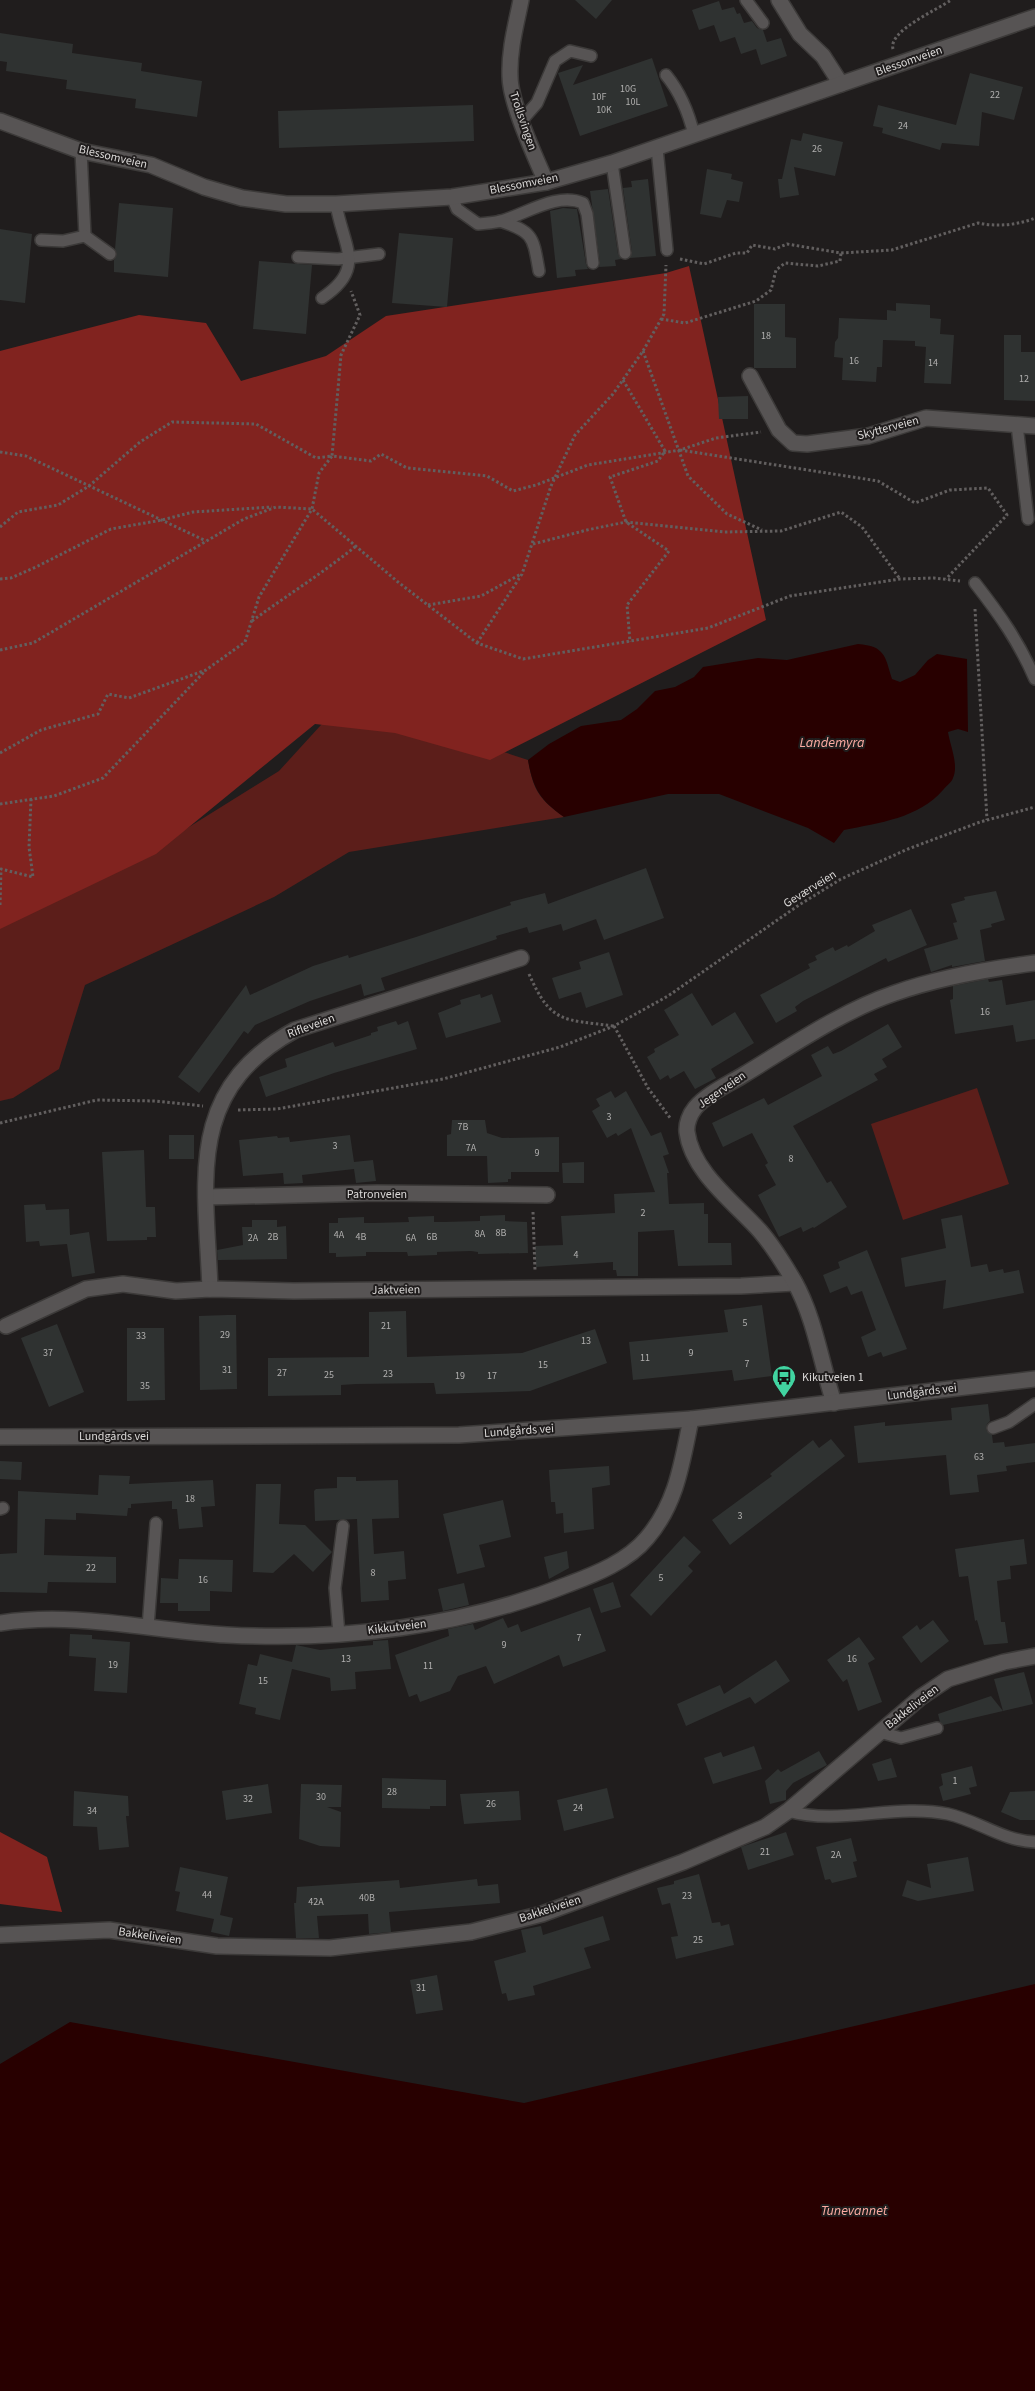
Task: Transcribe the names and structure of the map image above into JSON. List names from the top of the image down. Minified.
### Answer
{"streets":{"street":["Blessomveien","Trollsvingen","Skytterveien","Rifleveien","Jegerveien","Patronveien","Jaktveien","Lundgårds vei","Kikkutveien","Bakkeliveien"],"path":["Geværveien"]},"crossings":[["Blessomveien","Trollsvingen"],["Rifleveien","Patronveien"],["Rifleveien","Jaktveien"],["Lundgårds vei","Kikkutveien"]],"water":["Landemyra","Tunevannet"],"places":{"bus stop":["Kikutveien 1"]},"house_numbers":["10G","22","10F","10L","10K","24","26","18","16","14","12","16","3","7B","3","7A","9","8","2","8B","8A","4A","2B","4B","6B","2A","6A","4","5","21","29","33","13","37","9","11","7","15","31","27","23","25","19","17","35","63","18","3","22","8","5","16","7","9","13","16","19","11","15","1","28","30","32","26","24","34","21","2A","44","23","40B","42A","25","31"]}
